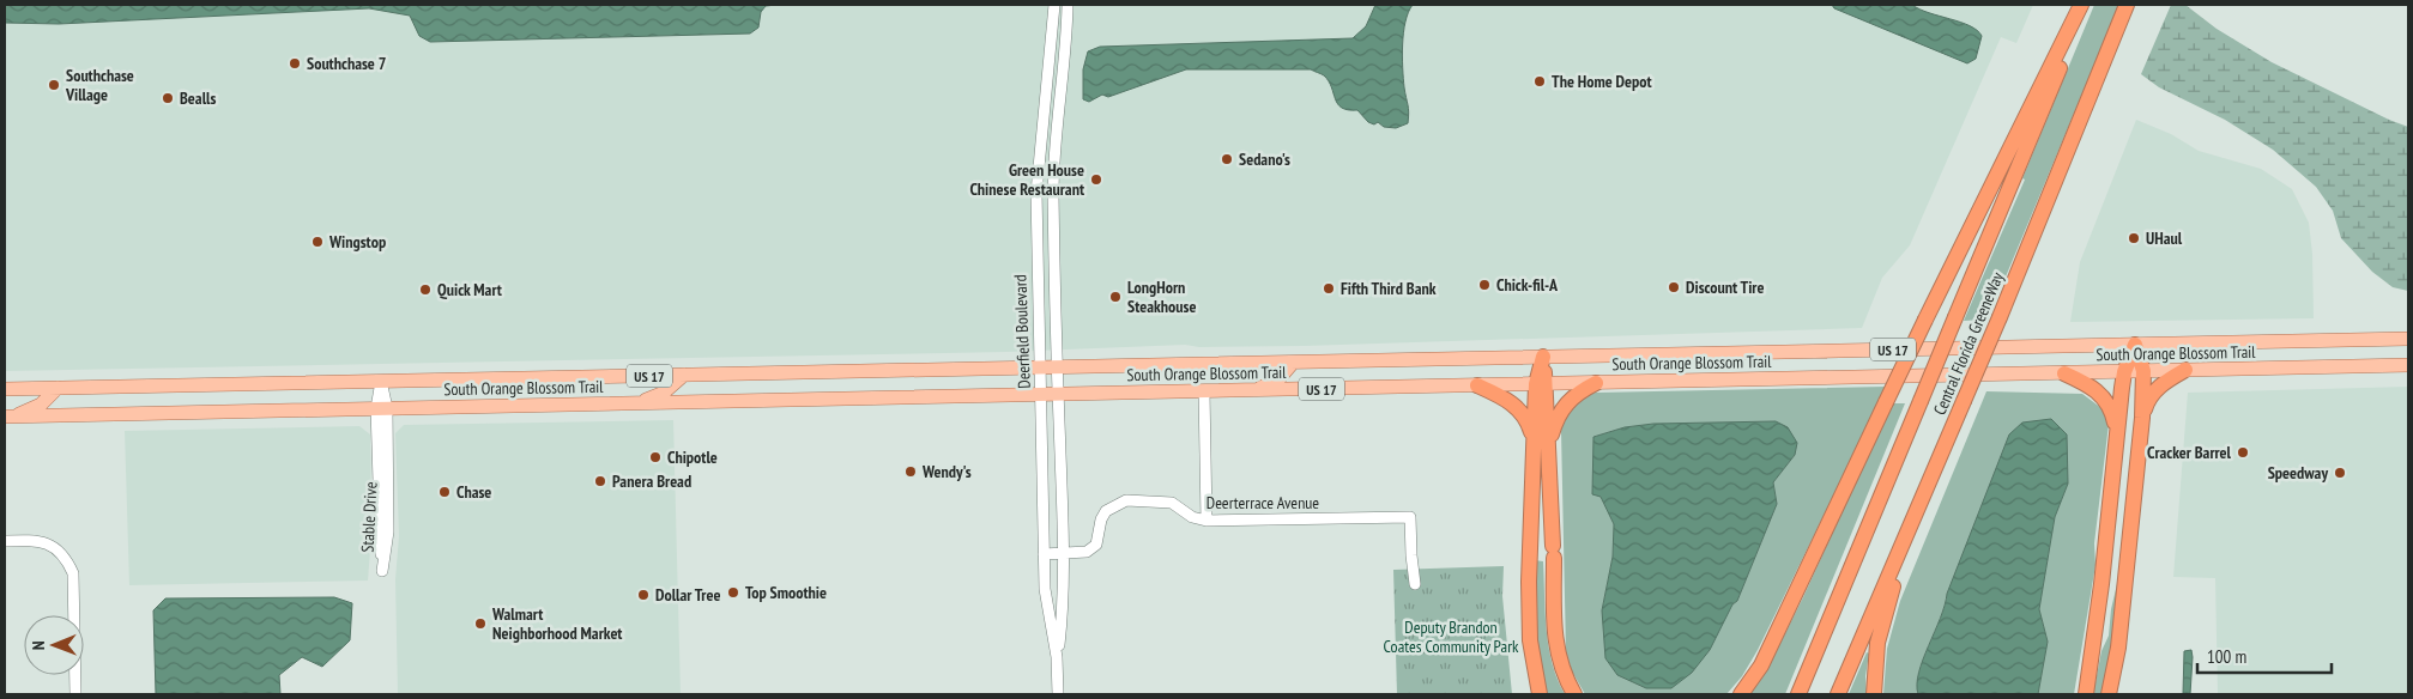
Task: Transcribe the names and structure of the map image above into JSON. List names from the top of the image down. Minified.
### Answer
{"streets":{"highway":["Central Florida GreeneWay"],"main road":["US 17","South Orange Blossom Trail"],"street":["Deerfield Boulevard","Deerterrace Avenue","Stable Drive"]},"crossings":[["Deerfield Boulevard","South Orange Blossom Trail"],["Deerfield Boulevard","Deerterrace Avenue"],["South Orange Blossom Trail","Stable Drive"]],"parks":["Deputy Brandon Coates Community Park"],"places":["Southchase 7","The Home Depot","Southchase Village","Bealls","Sedano's","Green House Chinese Restaurant","UHaul","Wingstop","Chick-fil-A","Discount Tire","Fifth Third Bank","Quick Mart","LongHorn Steakhouse","Cracker Barrel","Chipotle","Wendy's","Speedway","Panera Bread","Chase","Top Smoothie","Dollar Tree","Walmart Neighborhood Market"],"scale_bar":"100 m","north":"left"}
